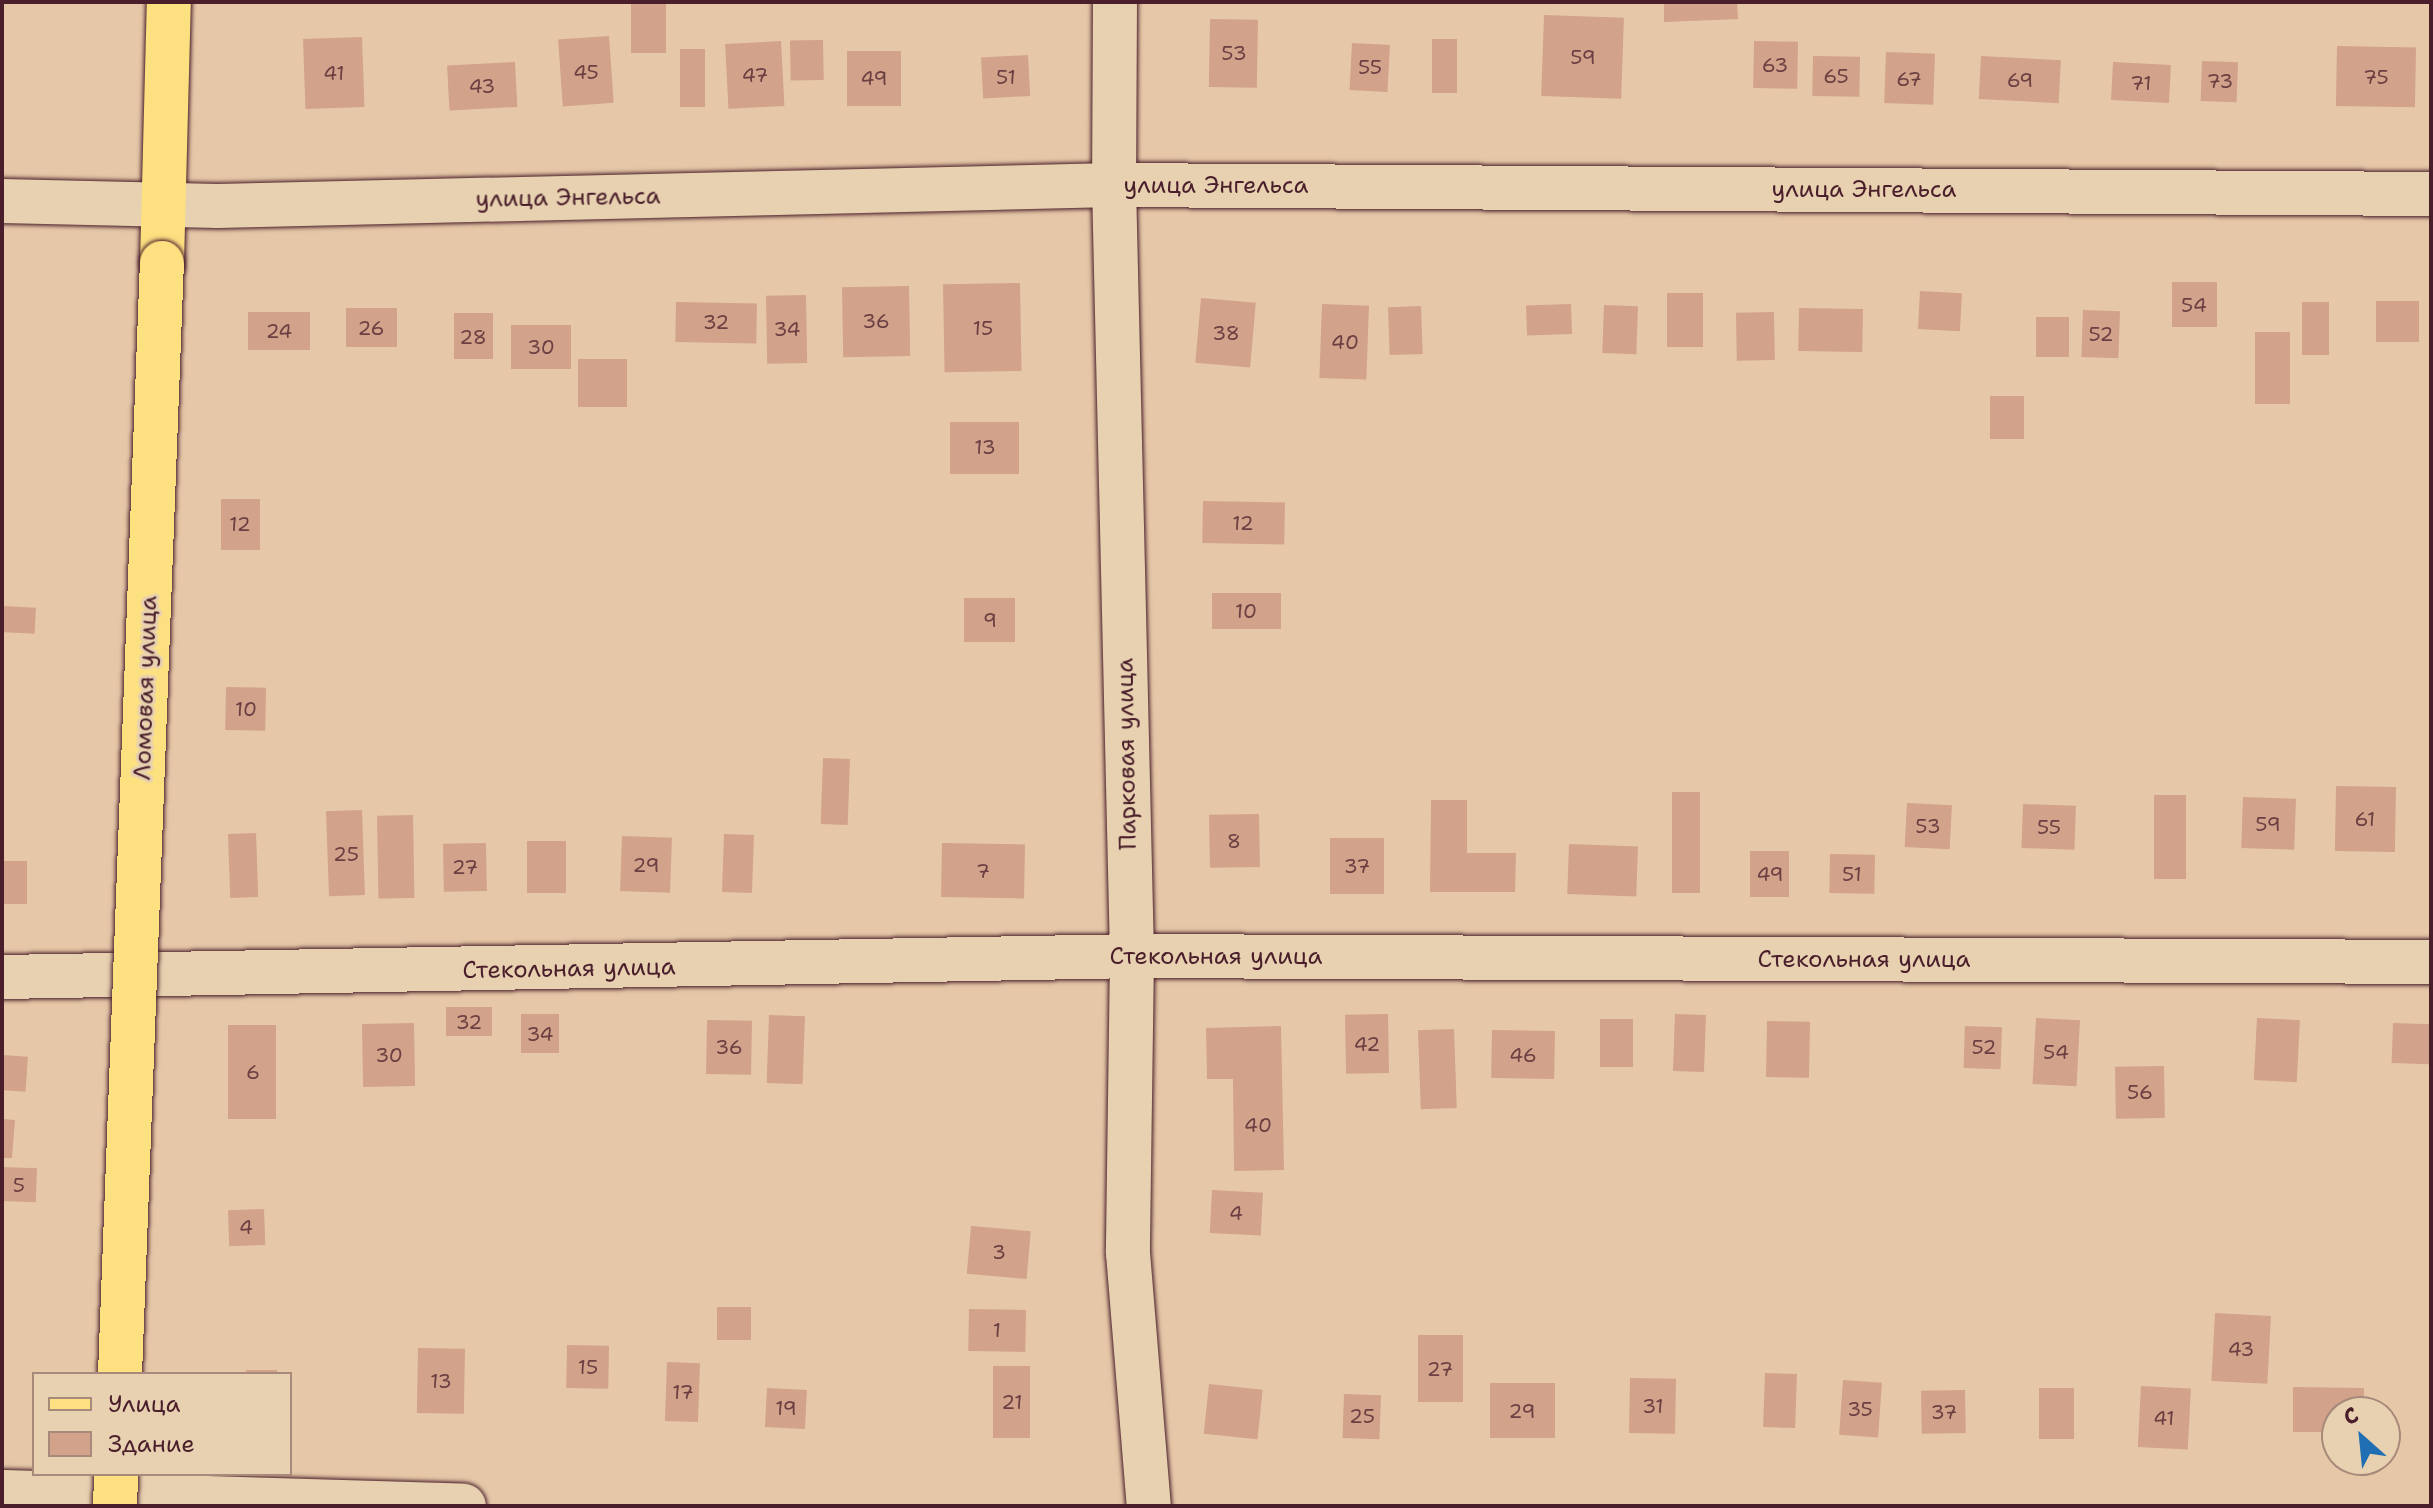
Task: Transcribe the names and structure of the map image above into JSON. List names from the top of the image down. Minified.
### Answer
{"streets":{"main road":["Ломовая улица"],"street":["улица Энгельса","Парковая улица","Стекольная улица"]},"crossings":[["улица Энгельса","Ломовая улица"],["улица Энгельса","Парковая улица"],["Парковая улица","Стекольная улица"]],"house_numbers":["53","59","63","55","45","41","47","65","51","75","49","67","69","73","71","43","54","36","32","26","15","34","24","38","52","28","40","30","13","12","12","10","9","10","61","59","53","55","8","25","29","37","27","7","49","51","32","34","42","36","52","54","30","46","6","56","40","5","4","4","3","1","43","15","27","13","17","21","31","19","35","29","37","25","41"],"legend":["Улица","Здание"],"north":"top left"}
